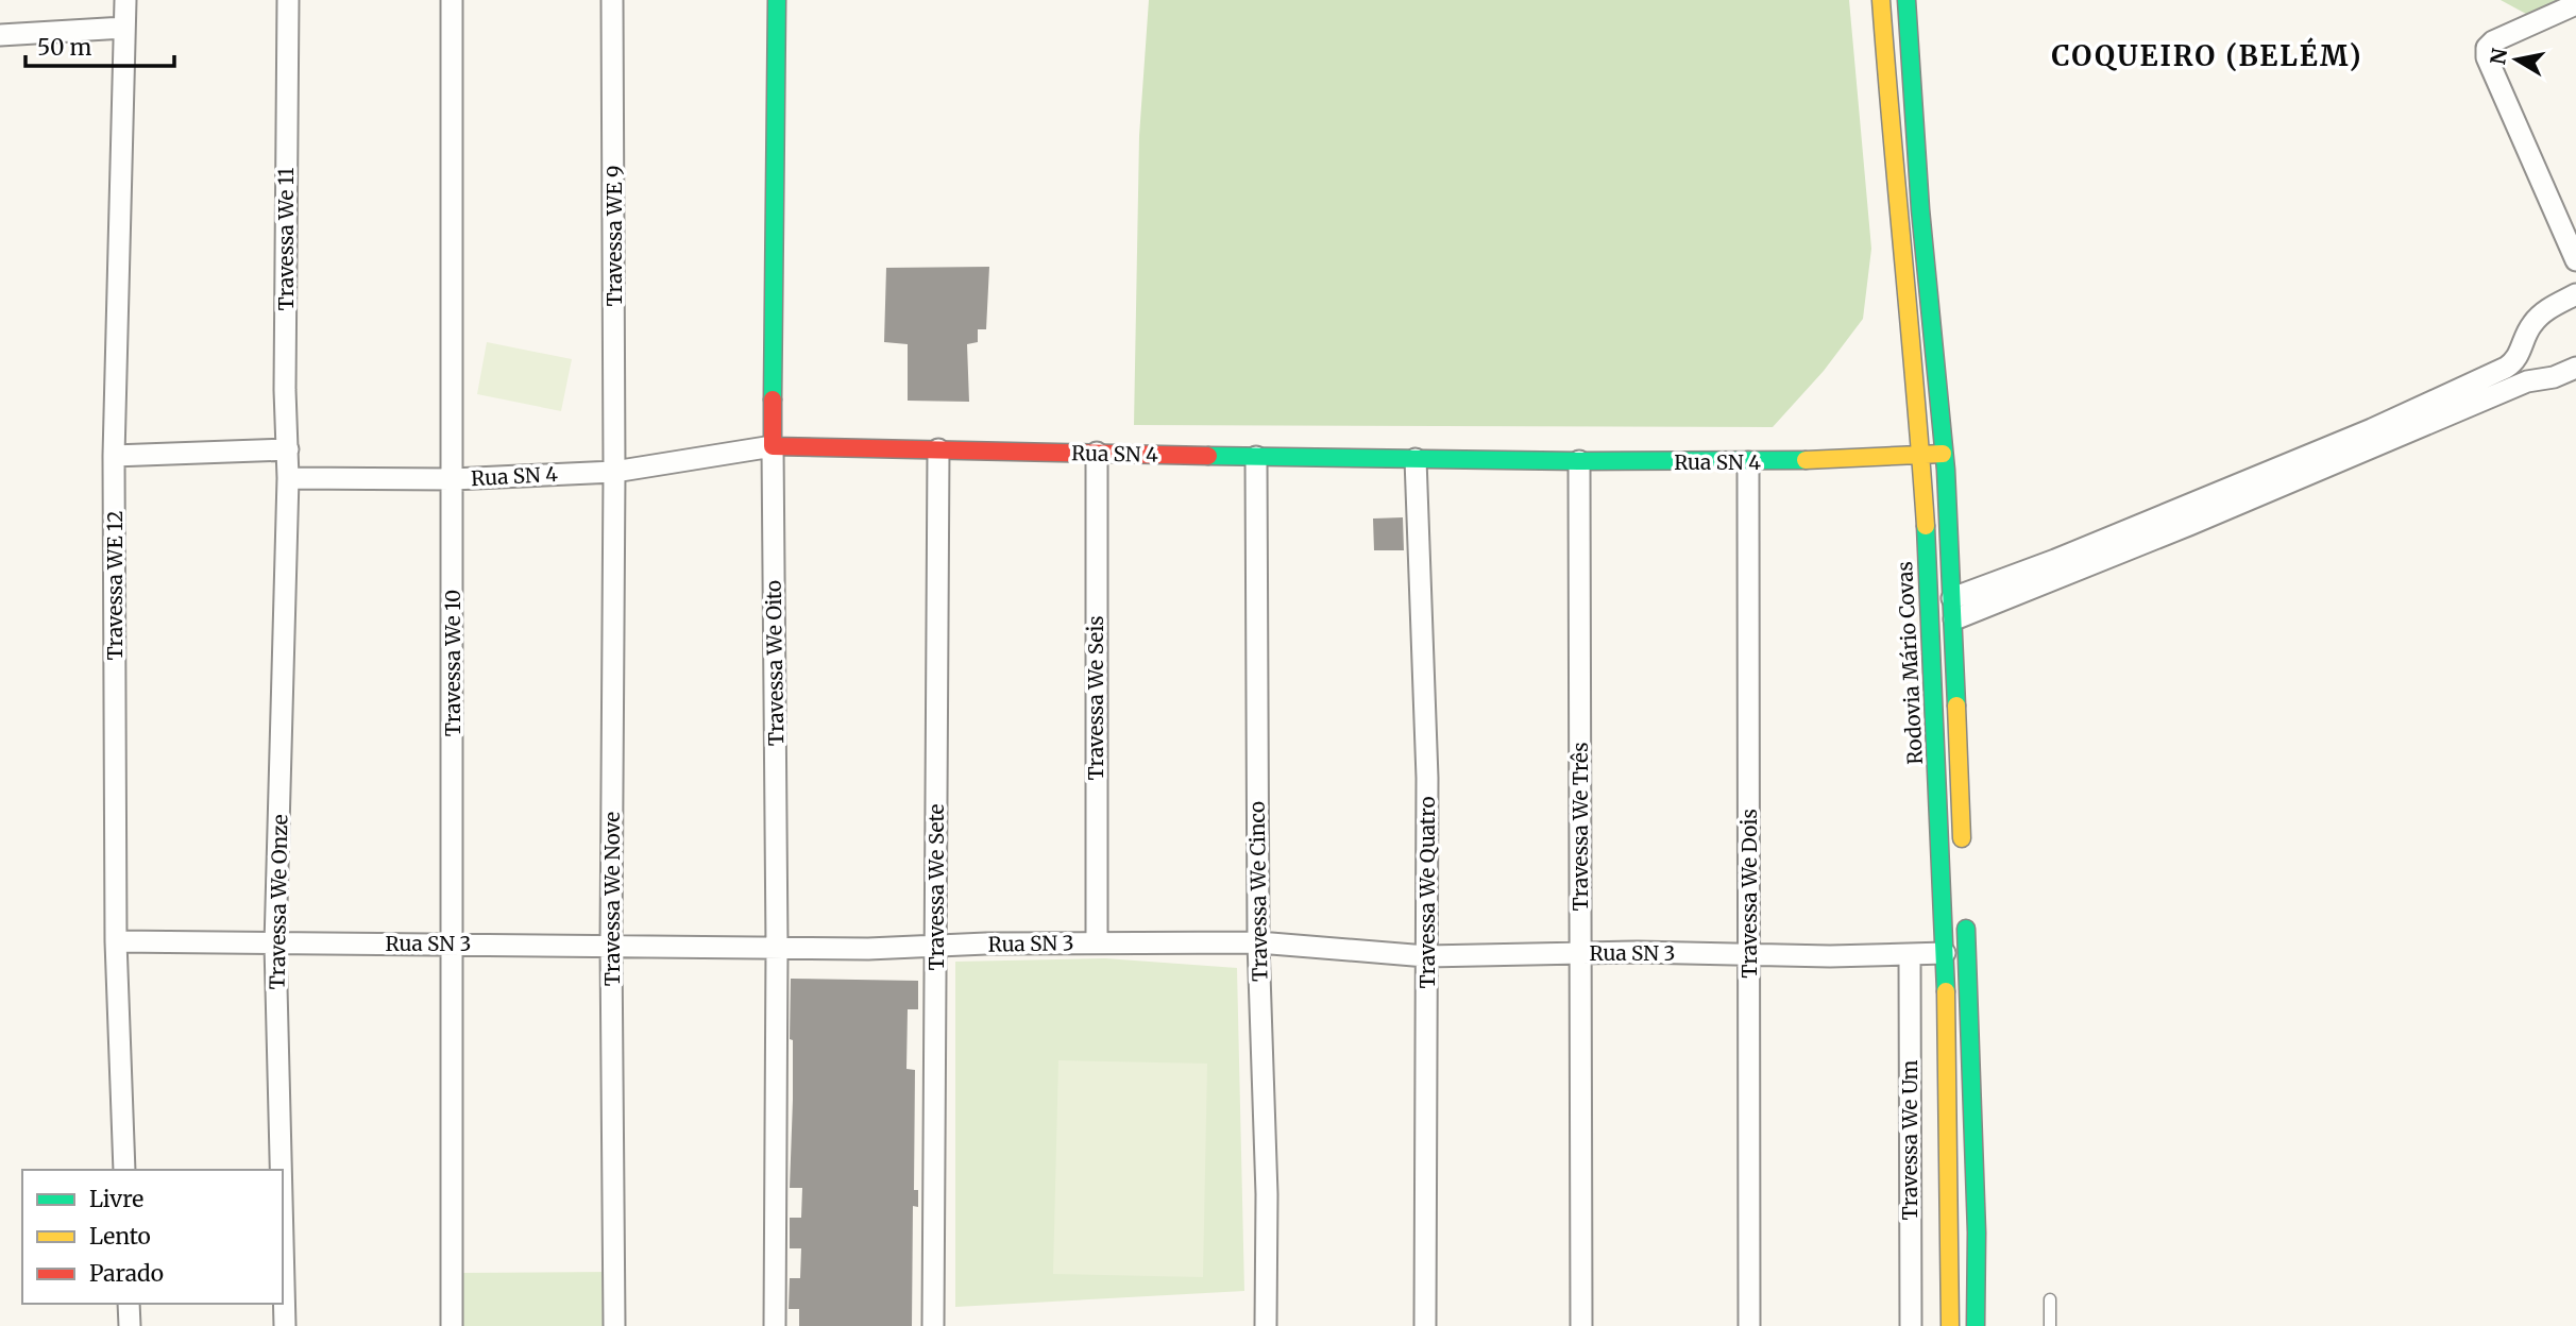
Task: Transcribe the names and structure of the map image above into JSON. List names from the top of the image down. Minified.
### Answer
{"streets":{"main road":["Rua SN 4","Travessa We Oito","Rodovia Mário Covas"],"street":["Travessa WE 9","Travessa We 11","Travessa WE 12","Travessa We 10","Travessa We Seis","Travessa We Três","Travessa We Sete","Travessa We Cinco","Travessa We Quatro","Travessa We Dois","Travessa We Nove","Travessa We Onze","Rua SN 3","Travessa We Um"]},"crossings":[["Travessa WE 9","Rua SN 4"],["Travessa WE 9","Travessa We Nove"],["Travessa We 11","Rua SN 4"],["Travessa We 11","Travessa We Onze"],["Rua SN 4","Travessa We 10"],["Rua SN 4","Travessa We Oito"],["Rua SN 4","Rodovia Mário Covas"],["Rua SN 4","Travessa We Seis"],["Rua SN 4","Travessa We Três"],["Rua SN 4","Travessa We Sete"],["Rua SN 4","Travessa We Cinco"],["Rua SN 4","Travessa We Quatro"],["Rua SN 4","Travessa We Dois"],["Rua SN 4","Travessa We Nove"],["Rua SN 4","Travessa We Onze"],["Travessa WE 12","Rua SN 3"],["Travessa We 10","Rua SN 3"],["Travessa We Oito","Rua SN 3"],["Rodovia Mário Covas","Rua SN 3"],["Travessa We Seis","Rua SN 3"],["Travessa We Três","Rua SN 3"],["Travessa We Sete","Rua SN 3"],["Travessa We Cinco","Rua SN 3"],["Travessa We Quatro","Rua SN 3"],["Travessa We Dois","Rua SN 3"],["Travessa We Nove","Rua SN 3"],["Travessa We Onze","Rua SN 3"],["Rua SN 3","Travessa We Um"]],"districts":["COQUEIRO (BELÉM)"],"legend":["Livre","Lento","Parado"],"scale_bar":"50 m","north":"left"}
